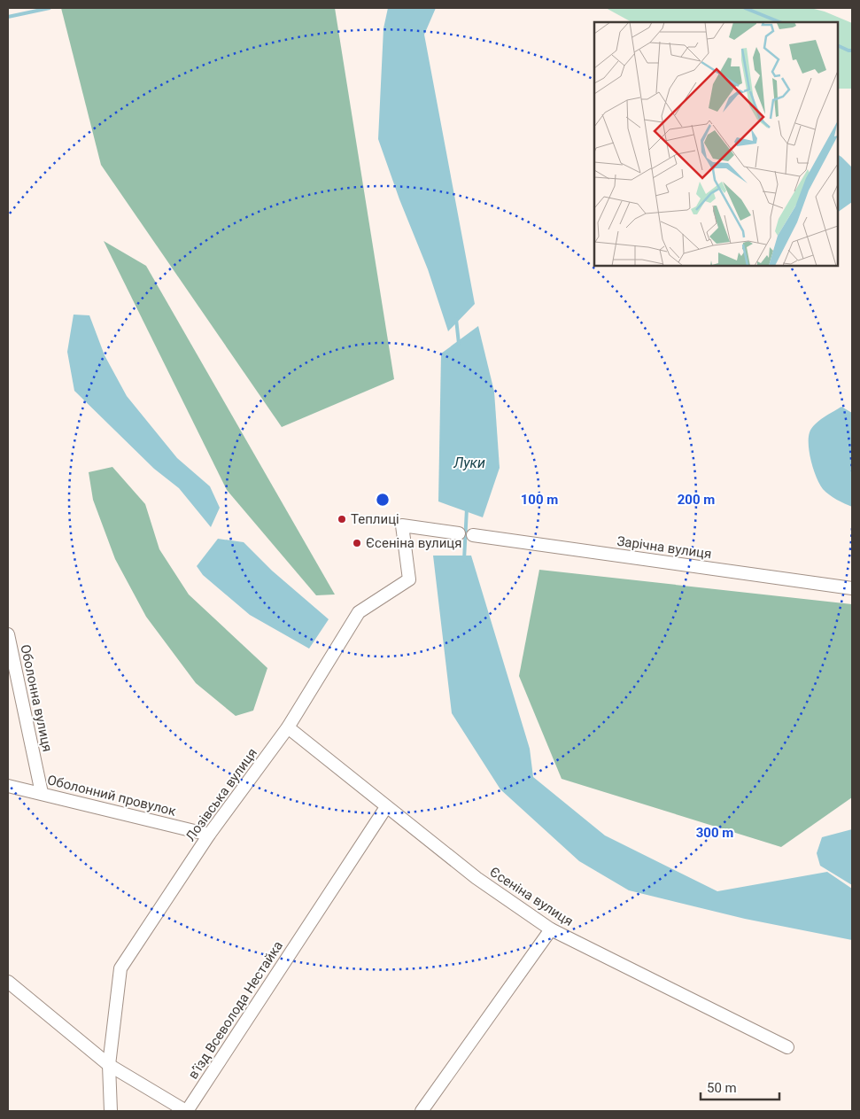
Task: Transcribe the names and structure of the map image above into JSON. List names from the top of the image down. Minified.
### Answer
{"streets":{"street":["Зарічна вулиця","Оболонна вулиця","Лозівська вулиця","Оболонний провулок","Єсеніна вулиця","в’їзд Всеволода Нестайка"]},"crossings":[["Оболонна вулиця","Оболонний провулок"],["Лозівська вулиця","Оболонний провулок"],["Лозівська вулиця","Єсеніна вулиця"],["Єсеніна вулиця","в’їзд Всеволода Нестайка"]],"water":["Луки"],"places":["Теплиці","Єсеніна вулиця"],"scale_bar":"50 m","rings":["100 m","200 m","300 m"]}
